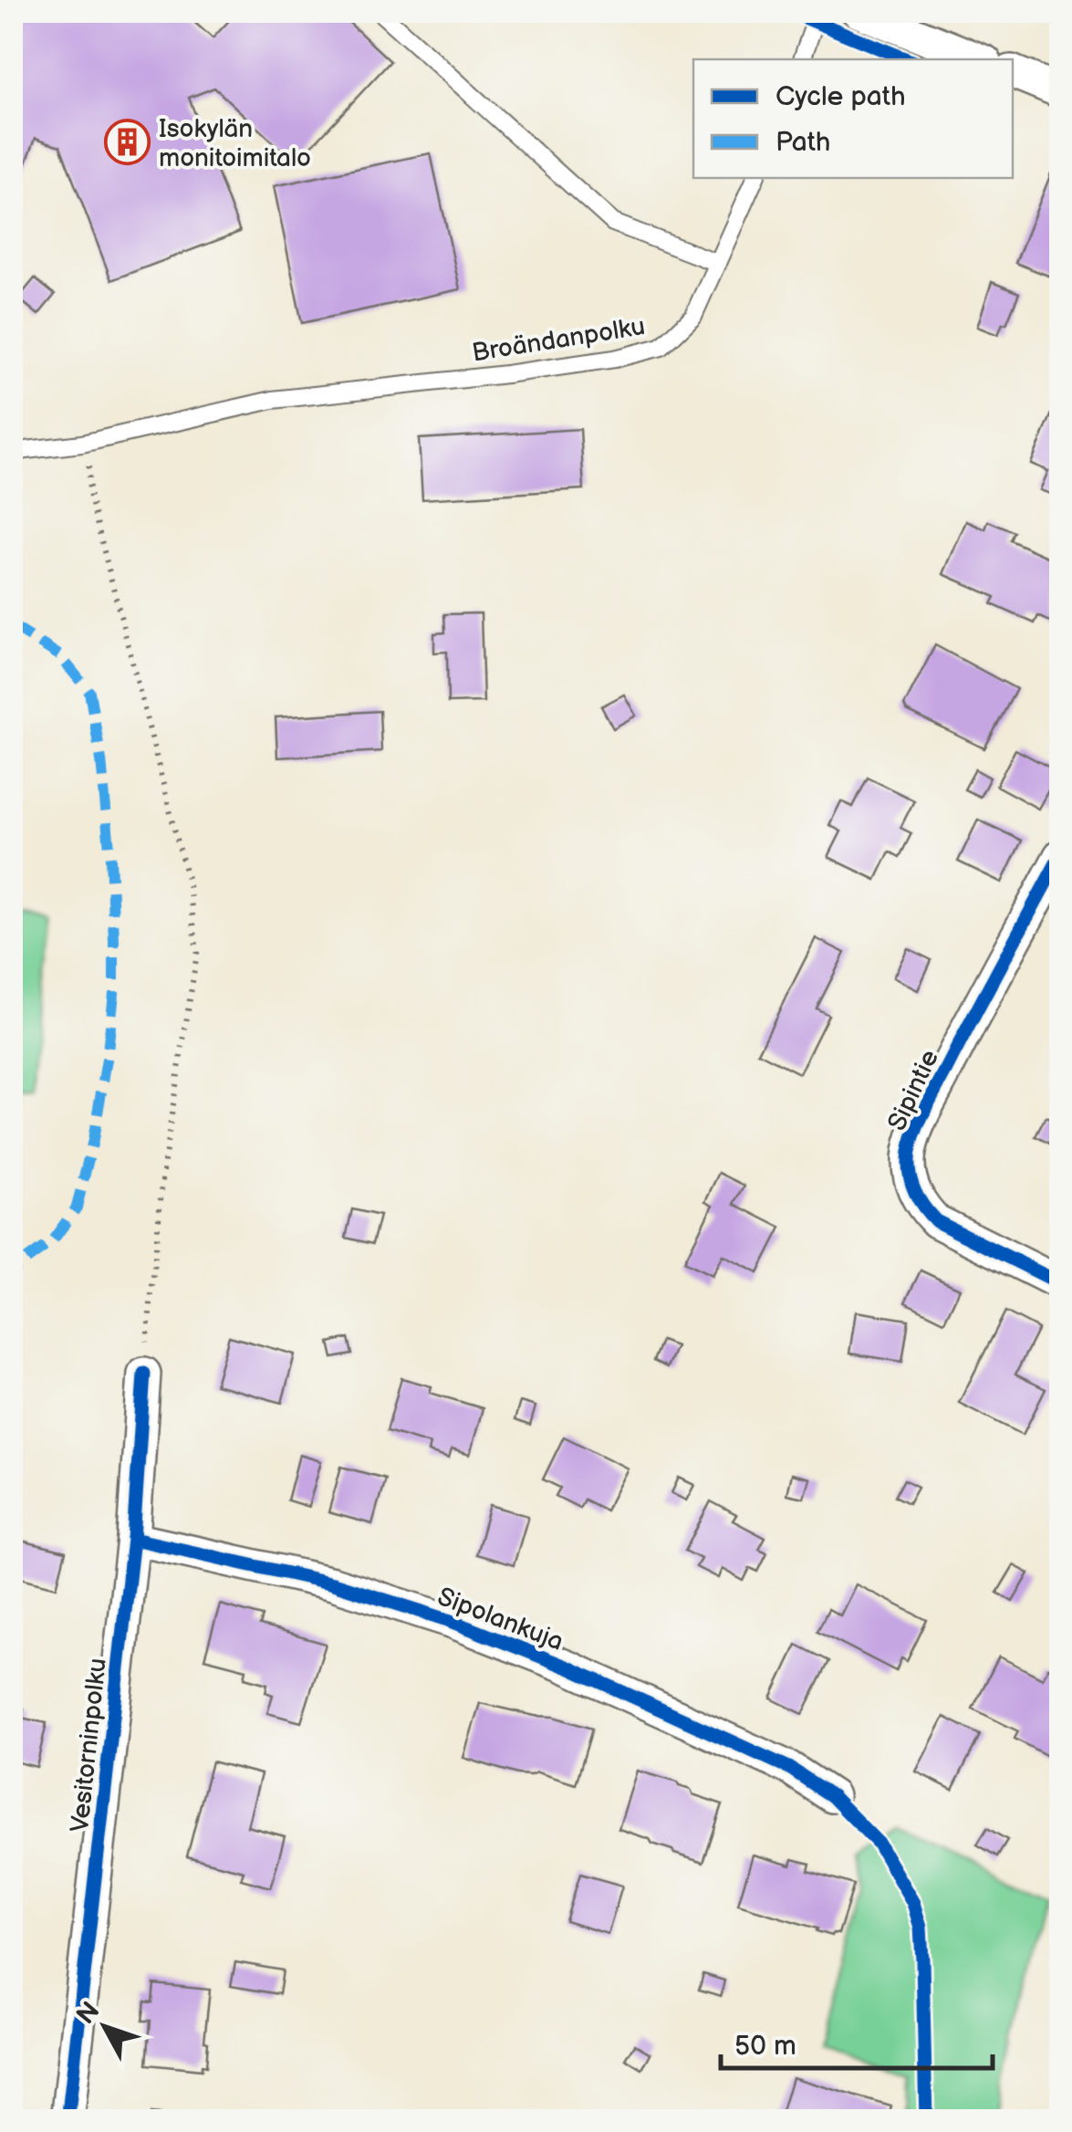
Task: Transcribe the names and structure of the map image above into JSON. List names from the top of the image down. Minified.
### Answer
{"streets":{"street":["Sipintie","Sipolankuja","Vesitorninpolku"],"lane":["Broändanpolku"]},"crossings":[["Sipolankuja","Vesitorninpolku"]],"places":{"building":["Isokylän monitoimitalo"]},"legend":["Cycle path","Path"],"scale_bar":"50 m","north":"top left"}
